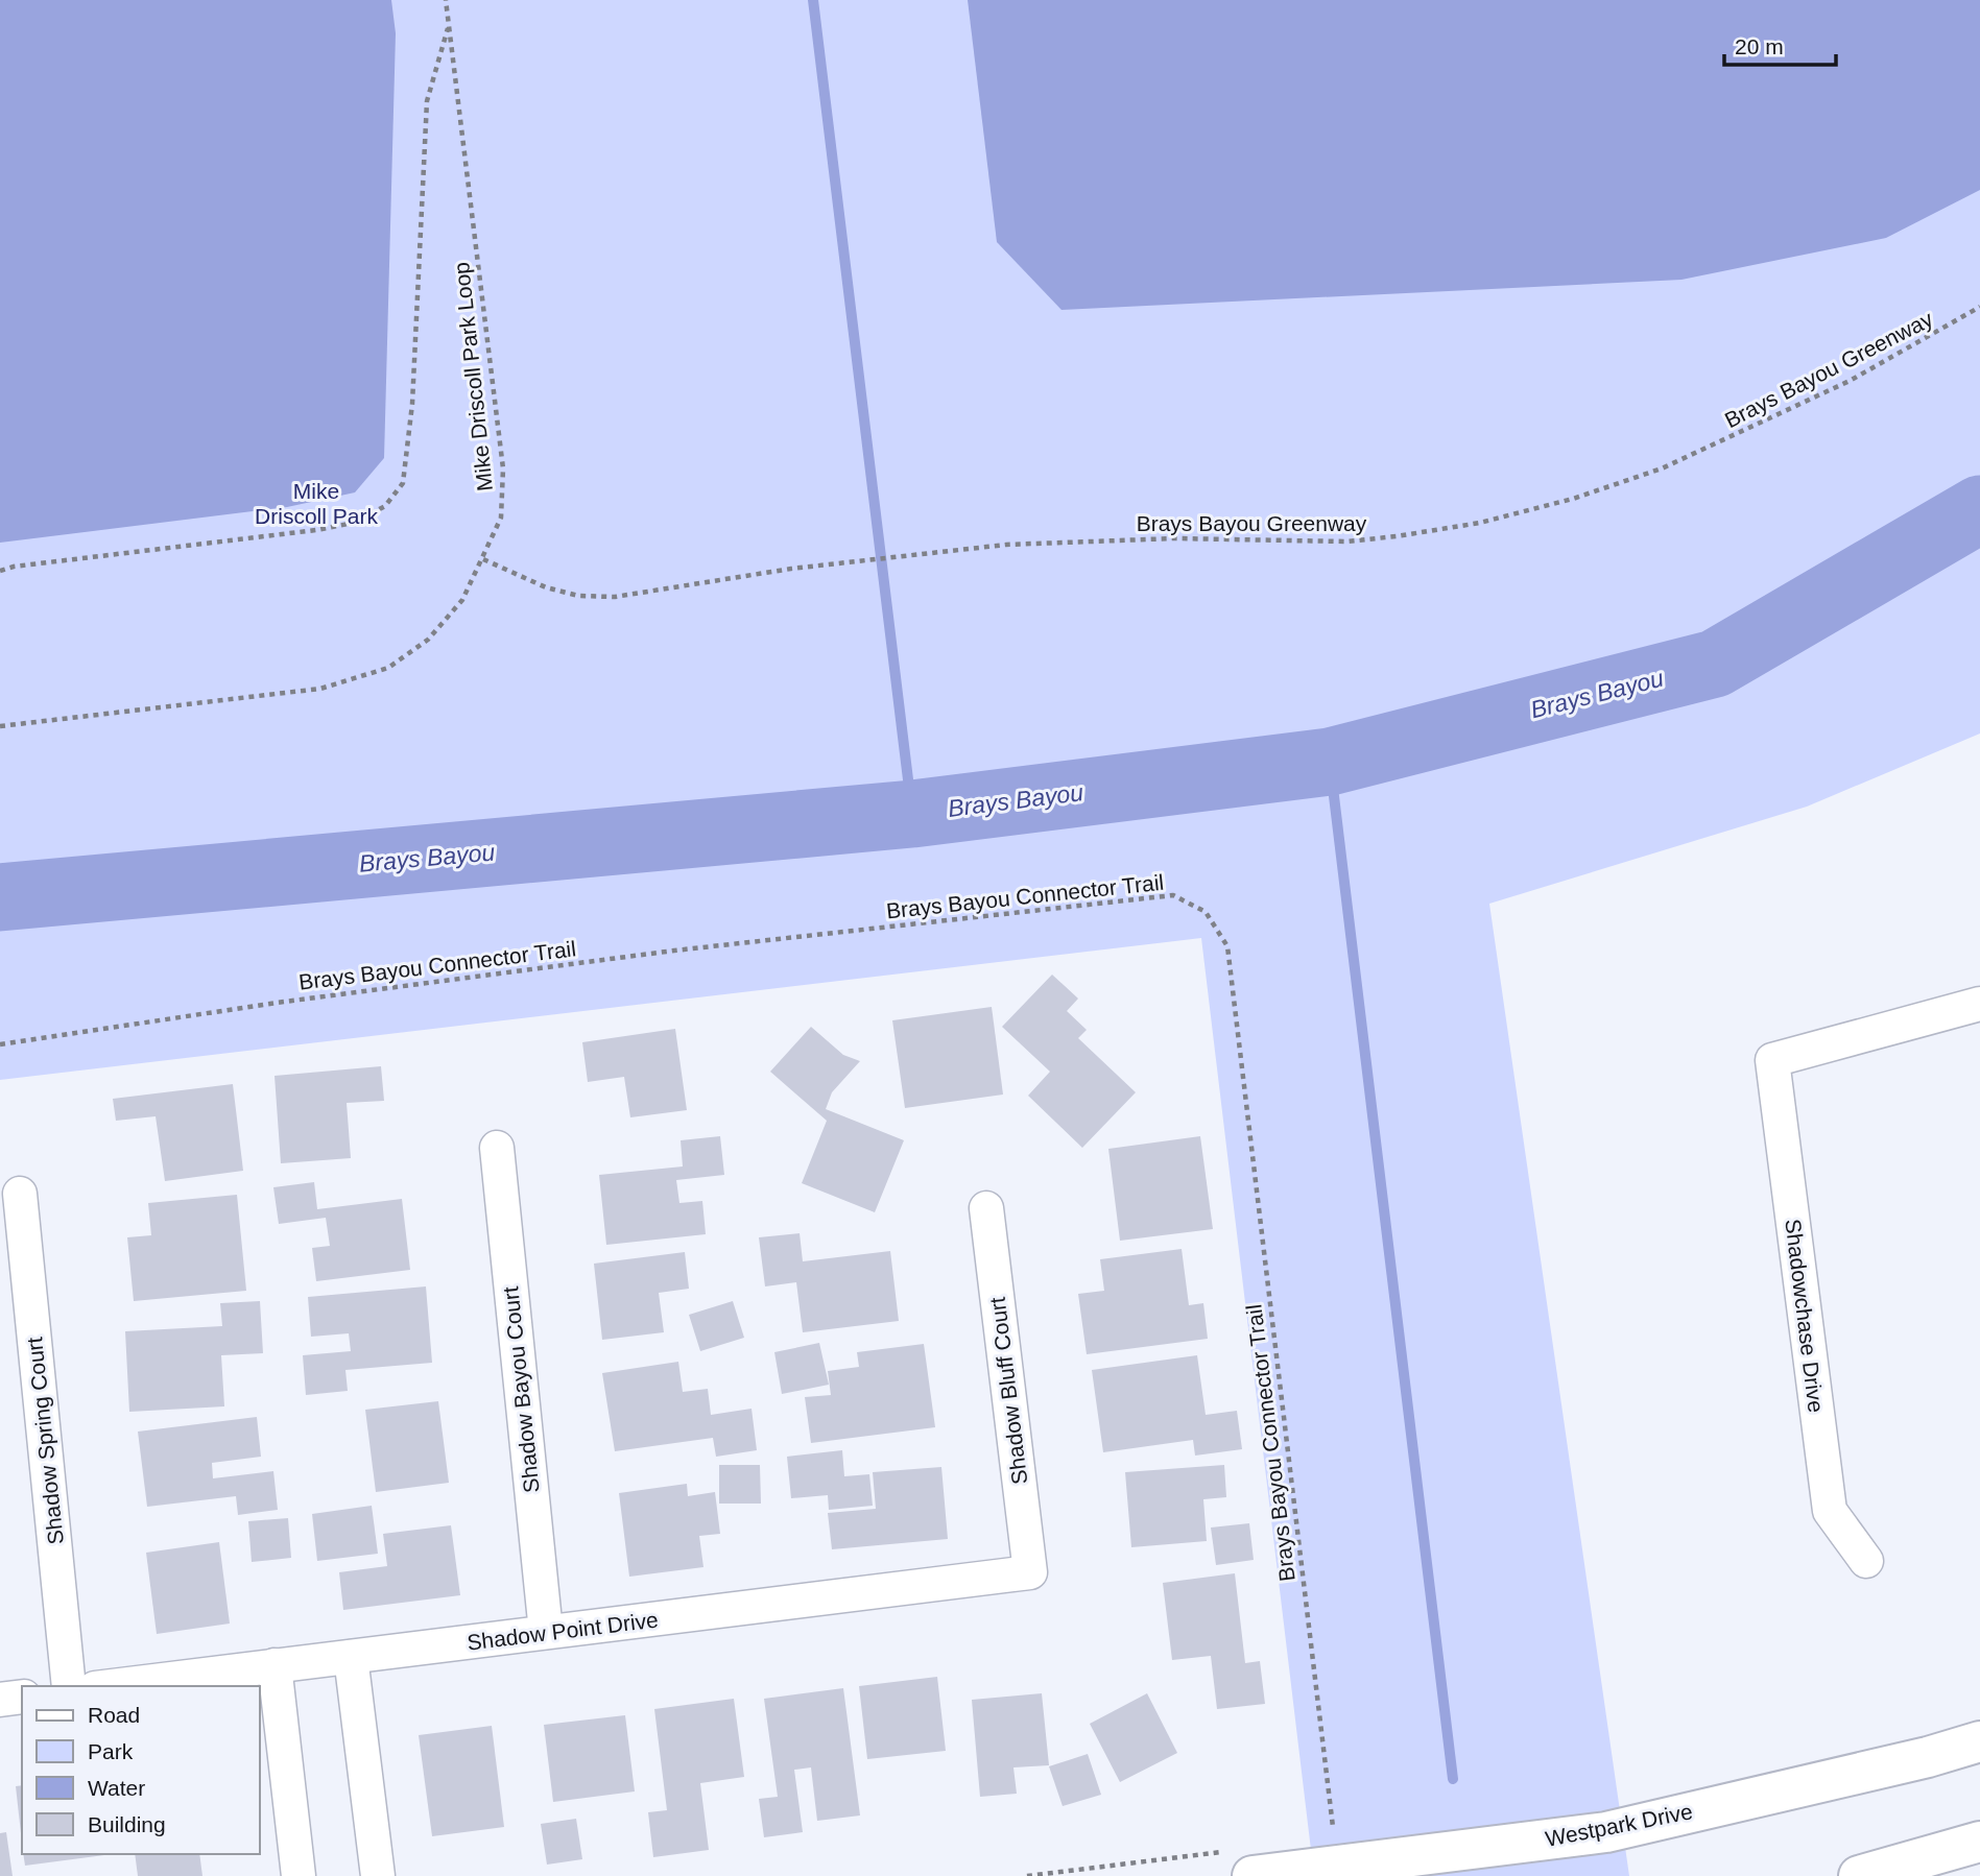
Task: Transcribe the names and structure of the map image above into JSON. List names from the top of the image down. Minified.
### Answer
{"streets":{"main road":["Westpark Drive"],"street":["Shadowchase Drive","Shadow Bayou Court","Shadow Bluff Court","Shadow Spring Court","Shadow Point Drive"],"path":["Brays Bayou Greenway","Mike Driscoll Park Loop","Brays Bayou Connector Trail"]},"crossings":[["Brays Bayou Greenway","Mike Driscoll Park Loop"],["Shadow Bayou Court","Shadow Point Drive"],["Shadow Bluff Court","Shadow Point Drive"]],"water":["Brays Bayou"],"parks":["Mike Driscoll Park"],"legend":["Road","Park","Water","Building"],"scale_bar":"20 m"}
